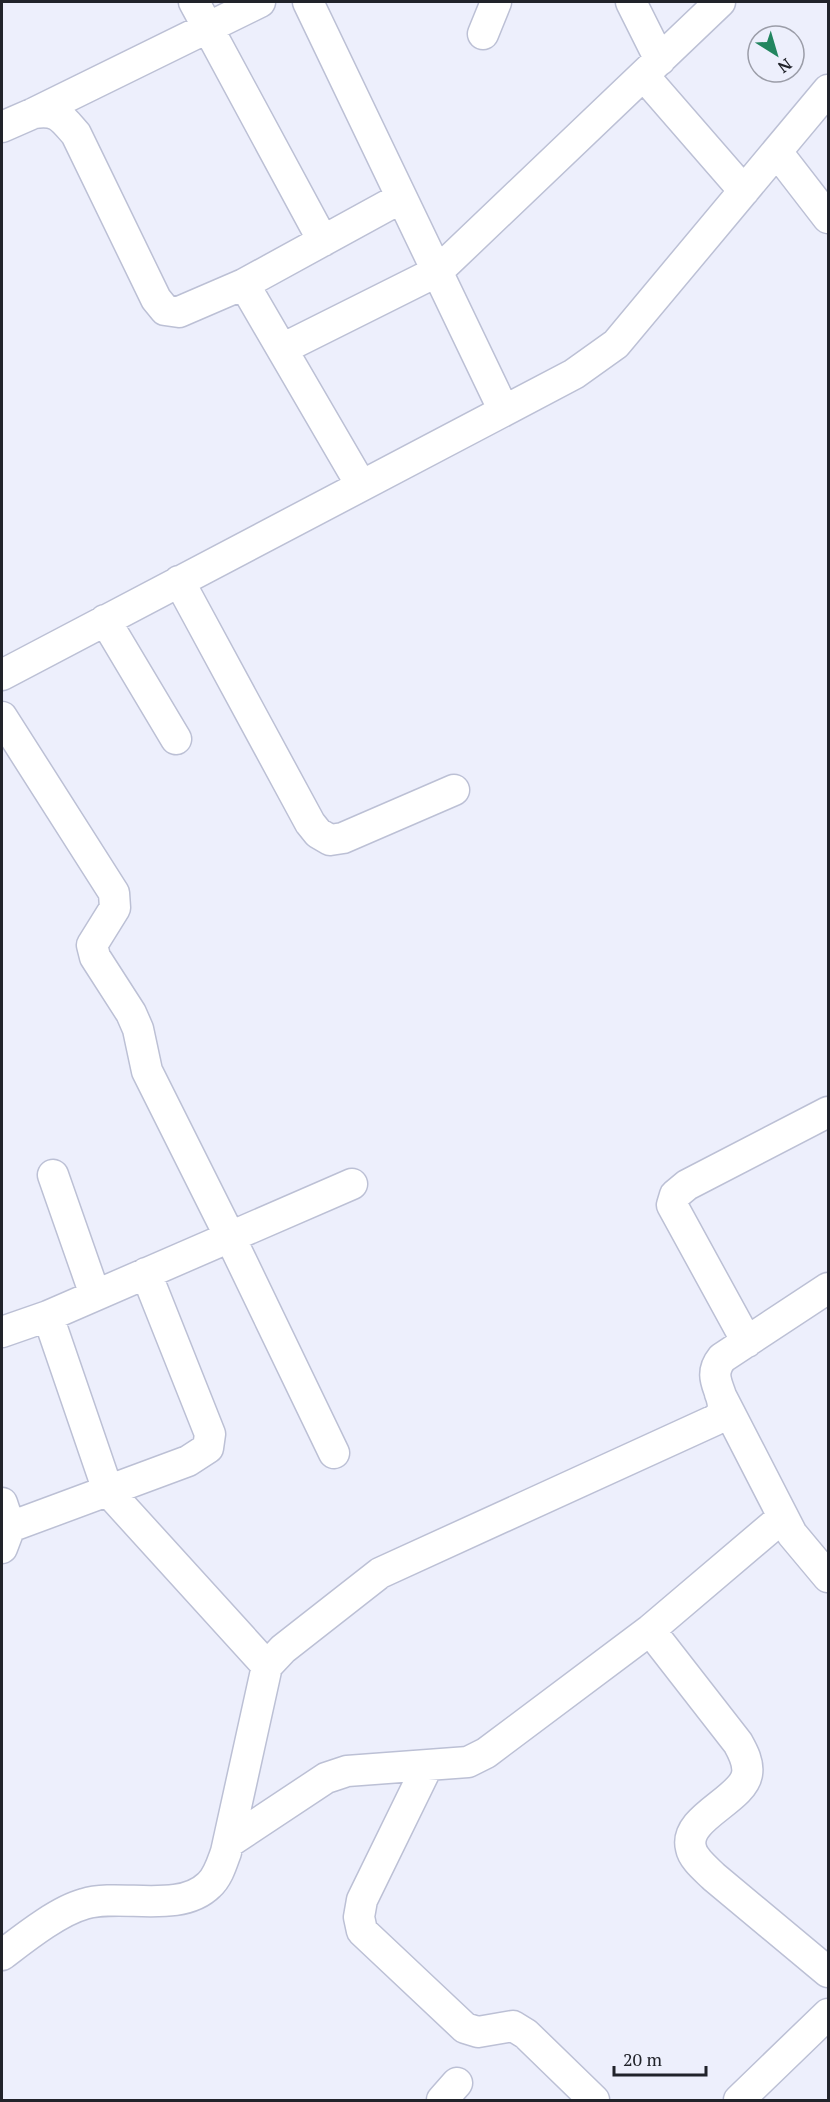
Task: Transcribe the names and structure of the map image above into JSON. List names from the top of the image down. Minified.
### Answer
{"scale_bar":"20 m","north":"bottom right"}
